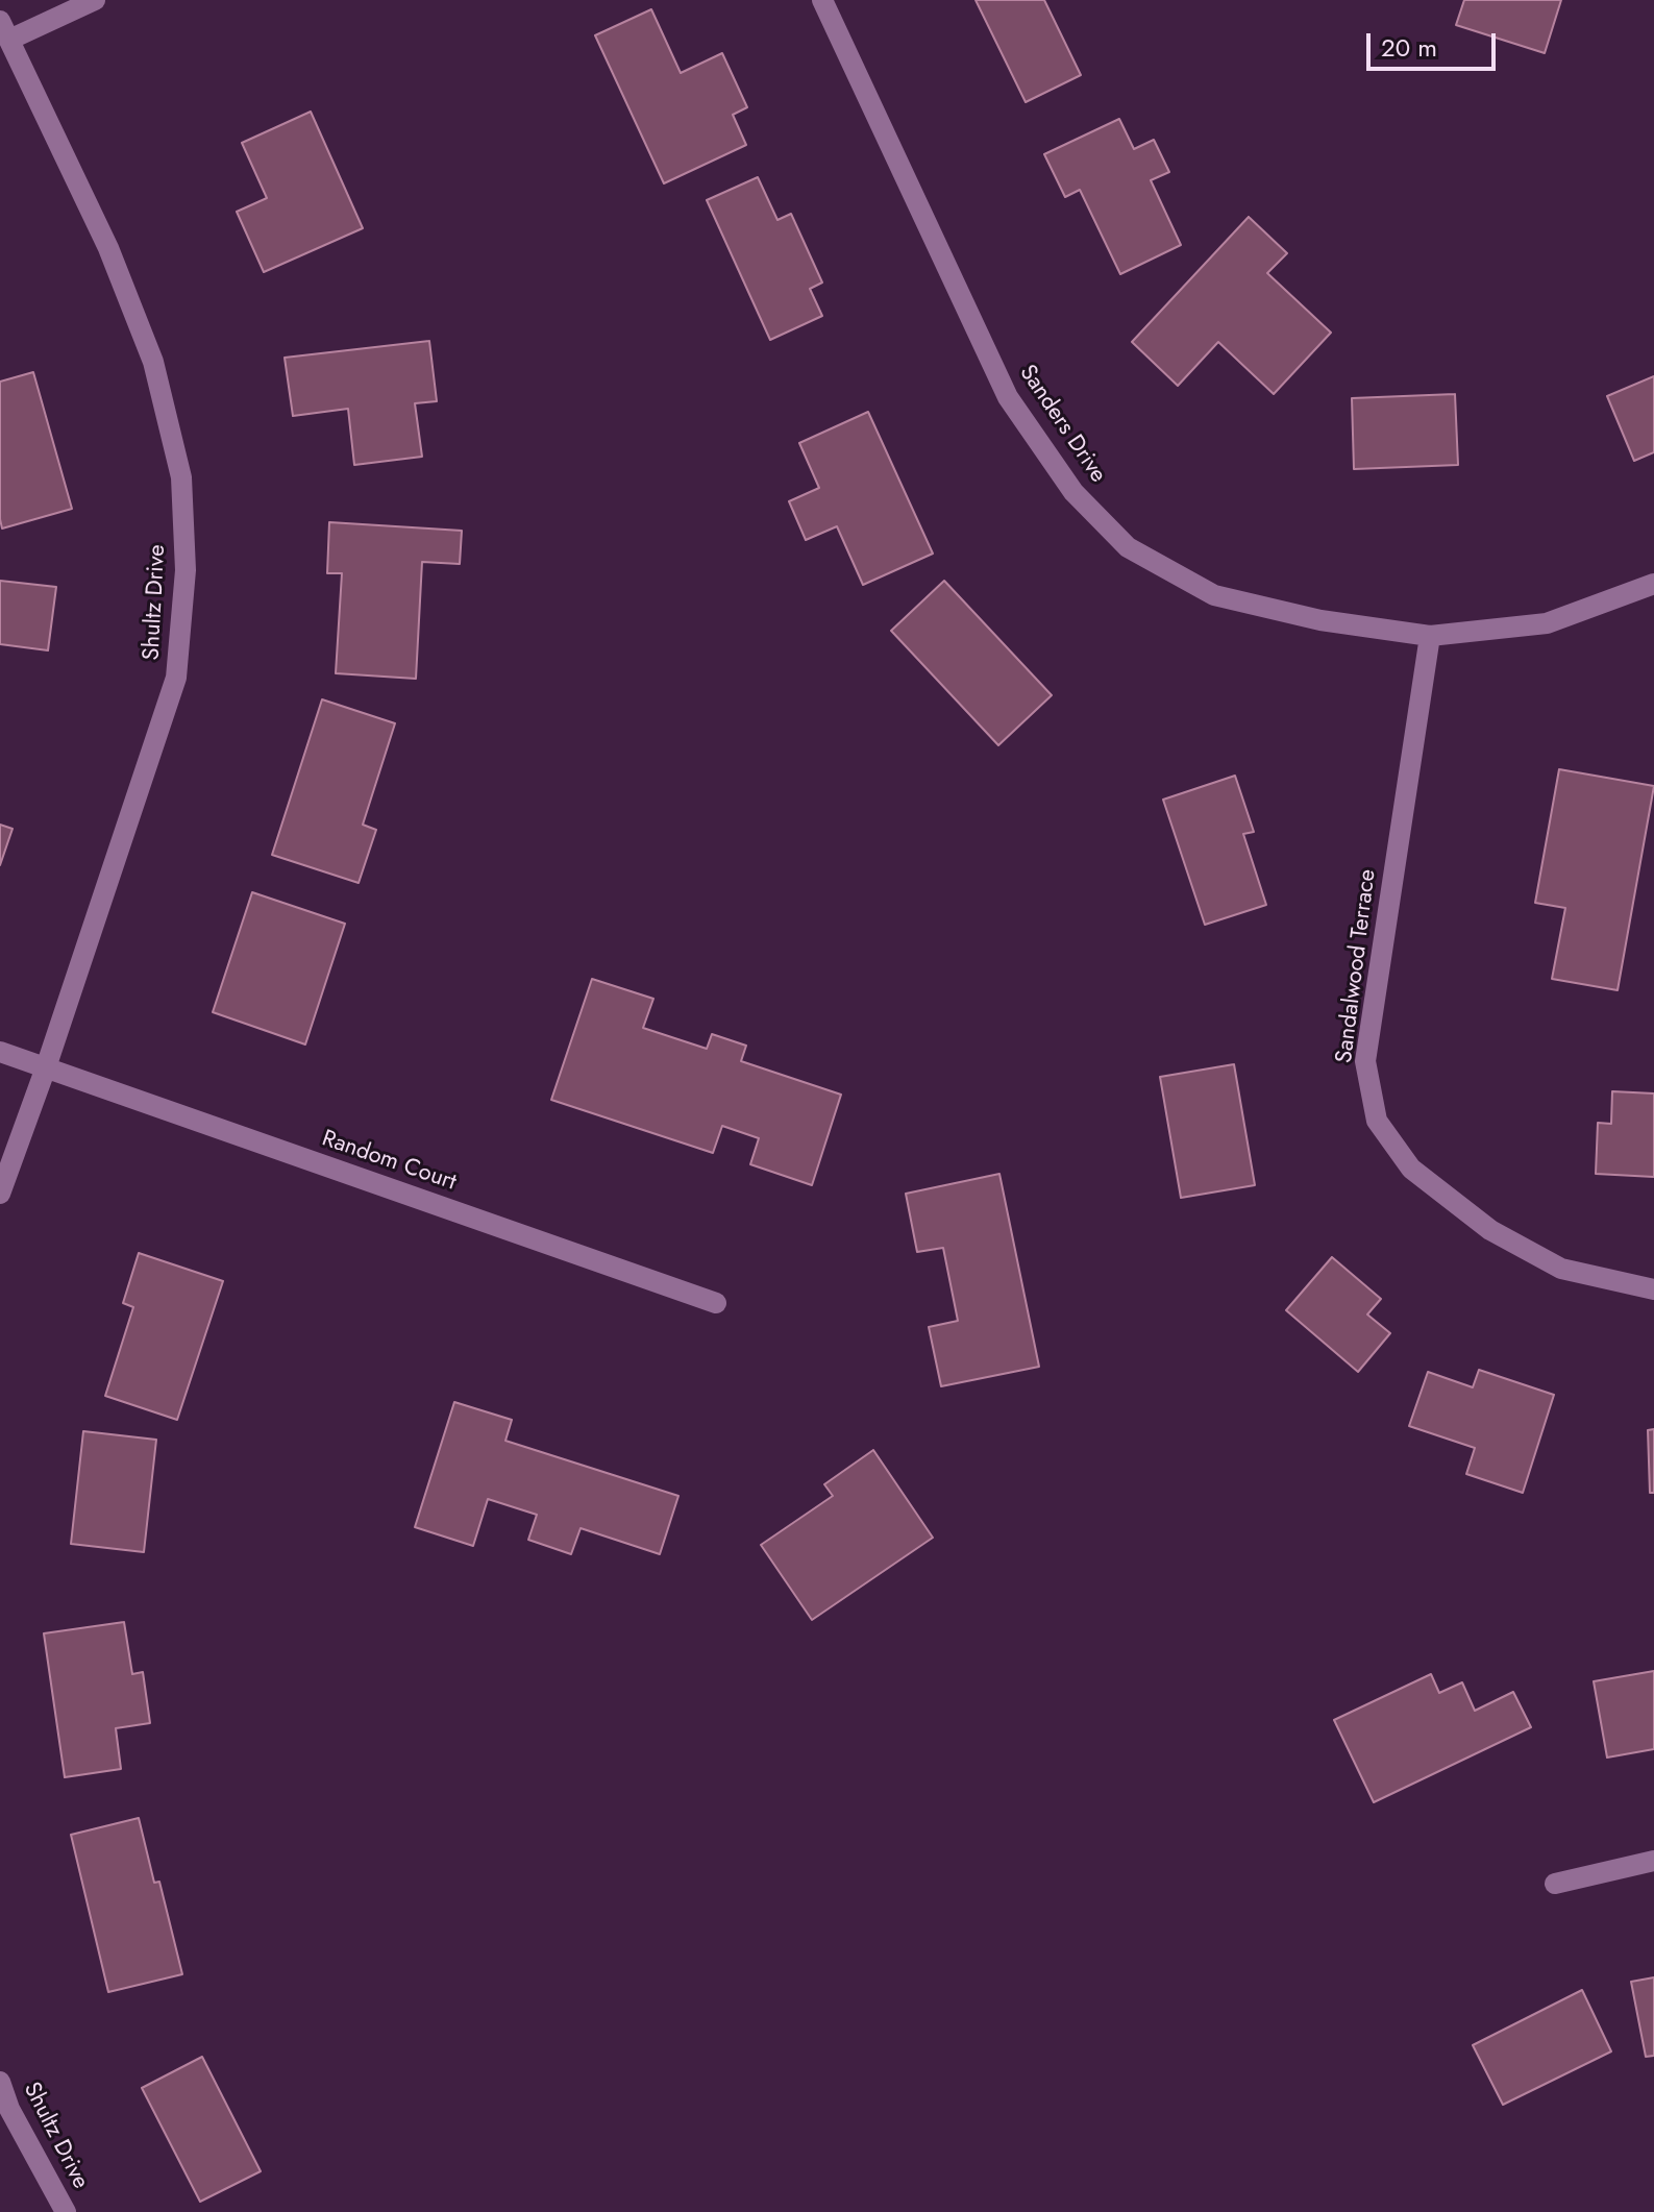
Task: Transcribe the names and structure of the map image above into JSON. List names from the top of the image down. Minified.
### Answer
{"streets":{"street":["Sanders Drive","Shultz Drive","Sandalwood Terrace","Random Court"]},"crossings":[["Sanders Drive","Sandalwood Terrace"],["Shultz Drive","Random Court"]],"scale_bar":"20 m"}
